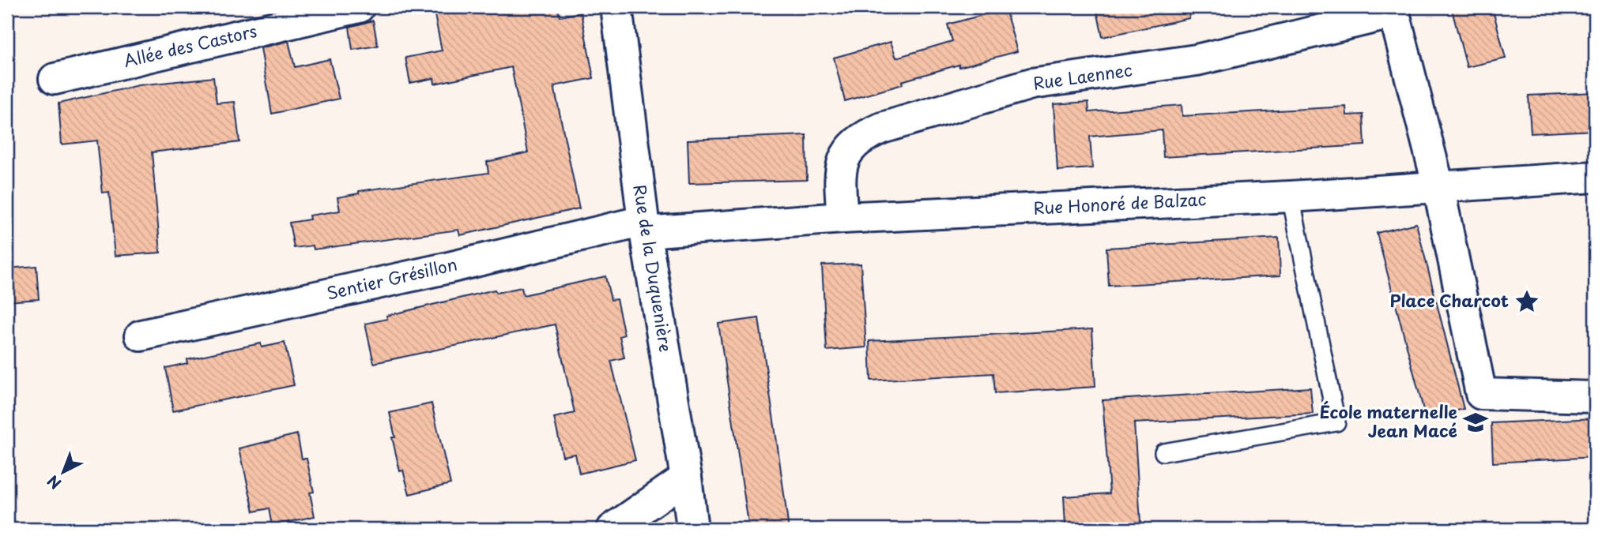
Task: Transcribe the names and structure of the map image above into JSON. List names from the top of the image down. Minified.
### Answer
{"streets":{"street":["Allée des Castors","Rue Laennec","Rue Honoré de Balzac","Rue de la Duquenière","Sentier Grésillon"]},"crossings":[["Rue Laennec","Rue Honoré de Balzac"],["Rue Honoré de Balzac","Rue de la Duquenière"],["Rue Honoré de Balzac","Sentier Grésillon"],["Rue de la Duquenière","Sentier Grésillon"]],"places":{"place":["Place Charcot"],"school or university":["École maternelle Jean Macé"]},"north":"bottom left"}
